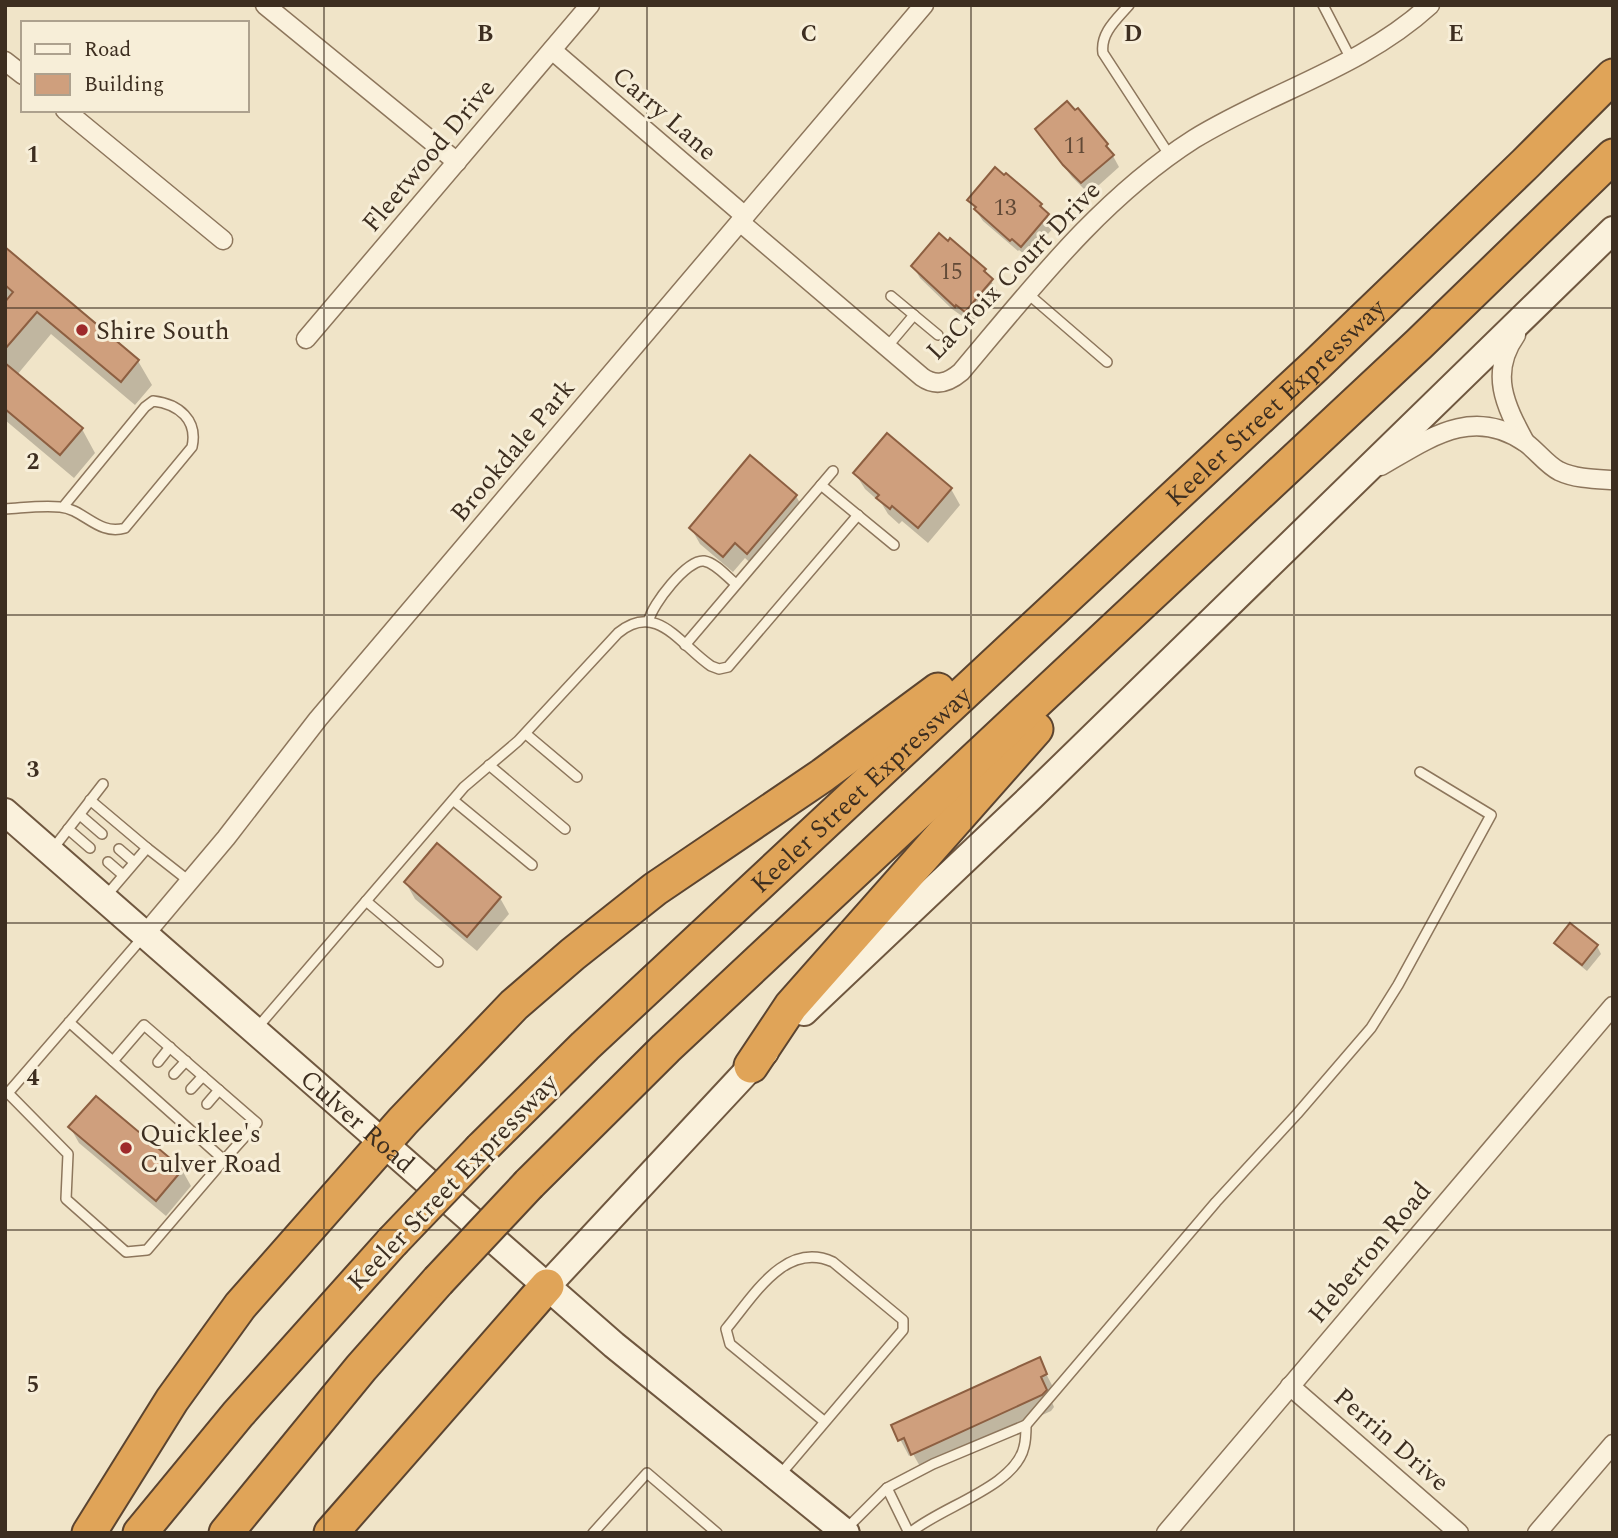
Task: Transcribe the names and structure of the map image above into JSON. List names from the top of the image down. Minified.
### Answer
{"streets":{"highway":["Keeler Street Expressway"],"main road":["Culver Road"],"street":["Carry Lane","Fleetwood Drive","LaCroix Court Drive","Brookdale Park","Heberton Road","Perrin Drive"]},"crossings":[["Carry Lane","Fleetwood Drive"],["Carry Lane","LaCroix Court Drive"],["Carry Lane","Brookdale Park"],["Brookdale Park","Culver Road"],["Heberton Road","Perrin Drive"]],"places":["Shire South","Quicklee's Culver Road"],"house_numbers":["11","13","15"],"legend":["Road","Building"],"grid":{"columns":["B","C","D","E"],"rows":["1","2","3","4","5"]}}
